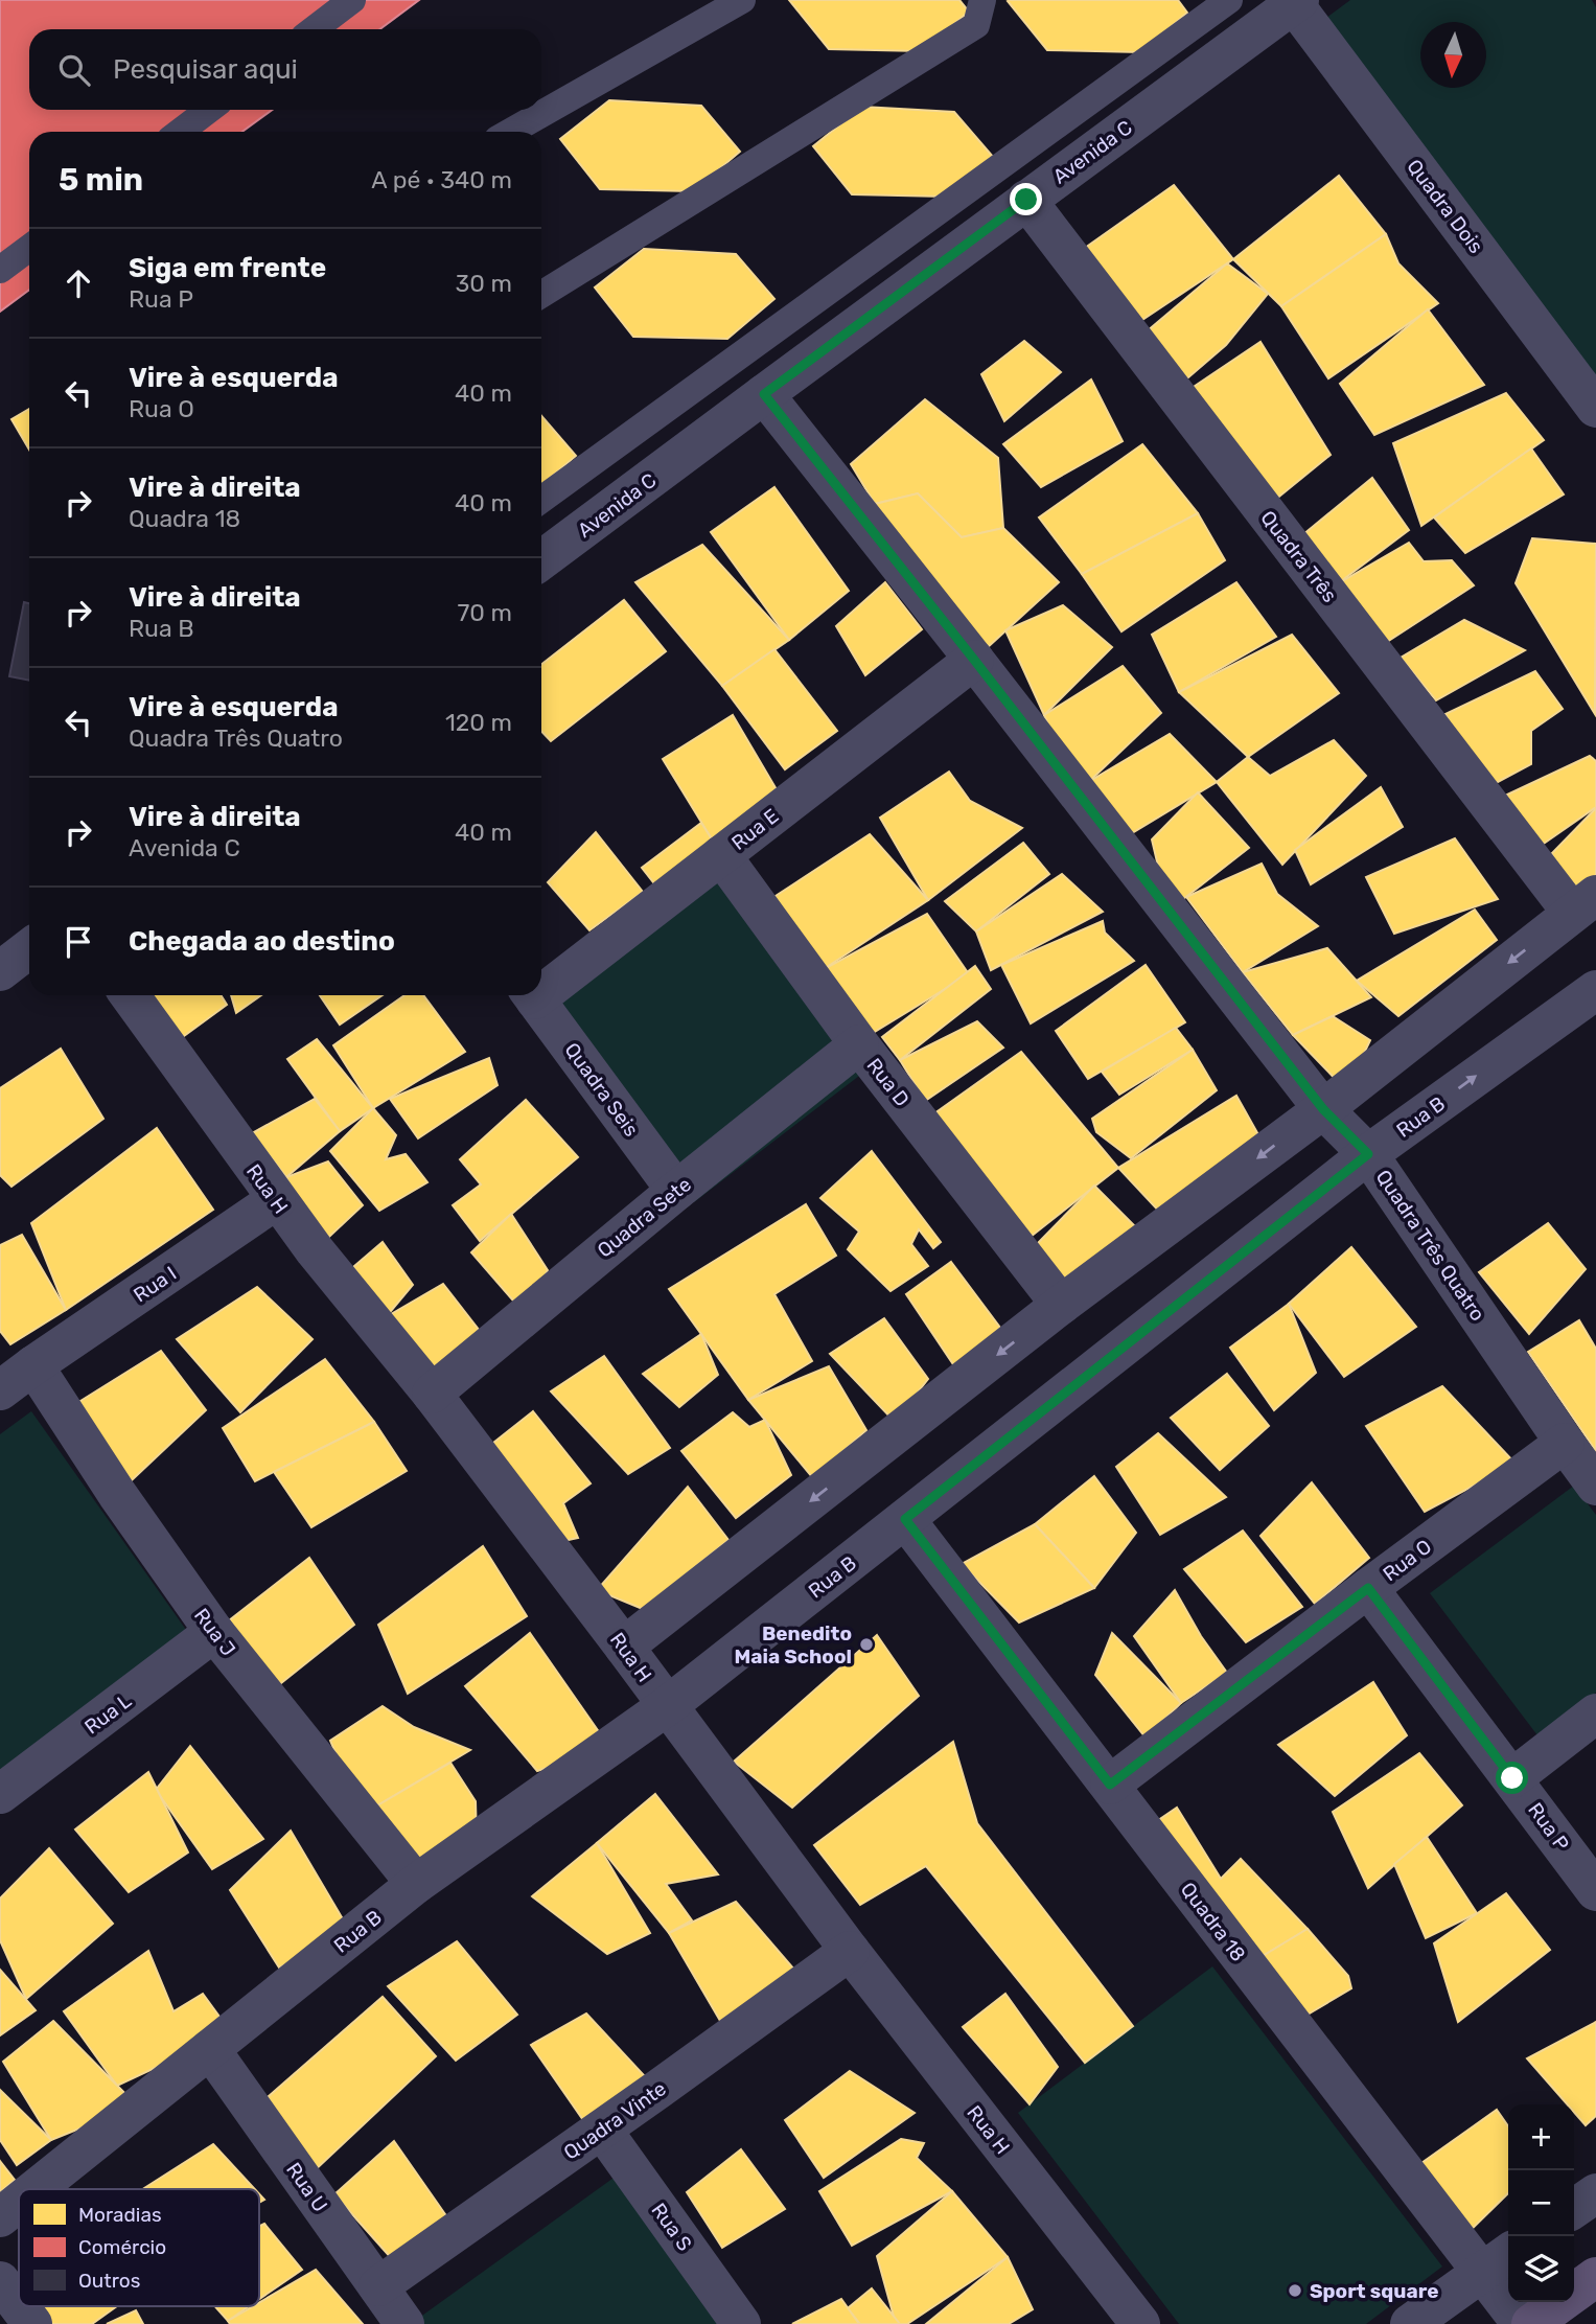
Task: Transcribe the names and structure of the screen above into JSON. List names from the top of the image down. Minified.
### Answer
{"streets":{"street":["Avenida C","Quadra Dois","Quadra Três","Rua E","Rua D","Quadra Seis","Rua B","Rua H","Quadra Sete","Quadra Três Quatro","Rua I","Rua O","Rua J","Rua L","Rua P","Quadra 18","Quadra Vinte","Rua U","Rua S"]},"crossings":[["Avenida C","Quadra Dois"],["Avenida C","Quadra Três"],["Avenida C","Quadra Três Quatro"],["Rua E","Rua D"],["Rua E","Quadra Três Quatro"],["Rua D","Quadra Sete"],["Quadra Seis","Quadra Sete"],["Rua B","Rua H"],["Rua B","Quadra Três Quatro"],["Rua B","Rua J"],["Rua B","Quadra 18"],["Rua B","Rua U"],["Rua H","Quadra Sete"],["Rua H","Rua I"],["Rua H","Quadra Vinte"],["Quadra Três Quatro","Rua O"],["Rua I","Rua J"],["Rua O","Rua P"],["Rua O","Quadra 18"],["Rua J","Rua L"],["Quadra Vinte","Rua U"],["Quadra Vinte","Rua S"]],"places":["Benedito Maia School","Sport square"],"legend":["Moradias","Comércio","Outros"],"north":"bottom","page":{"search":"Pesquisar aqui","heading":["5 min","A pé · 340 m"],"list":[["Siga em frente","Rua P","30 m"],["Vire à esquerda","Rua O","40 m"],["Vire à direita","Quadra 18","40 m"],["Vire à direita","Rua B","70 m"],["Vire à esquerda","Quadra Três Quatro","120 m"],["Vire à direita","Avenida C","40 m"],"Chegada ao destino"],"map_buttons":["+","−"]}}
